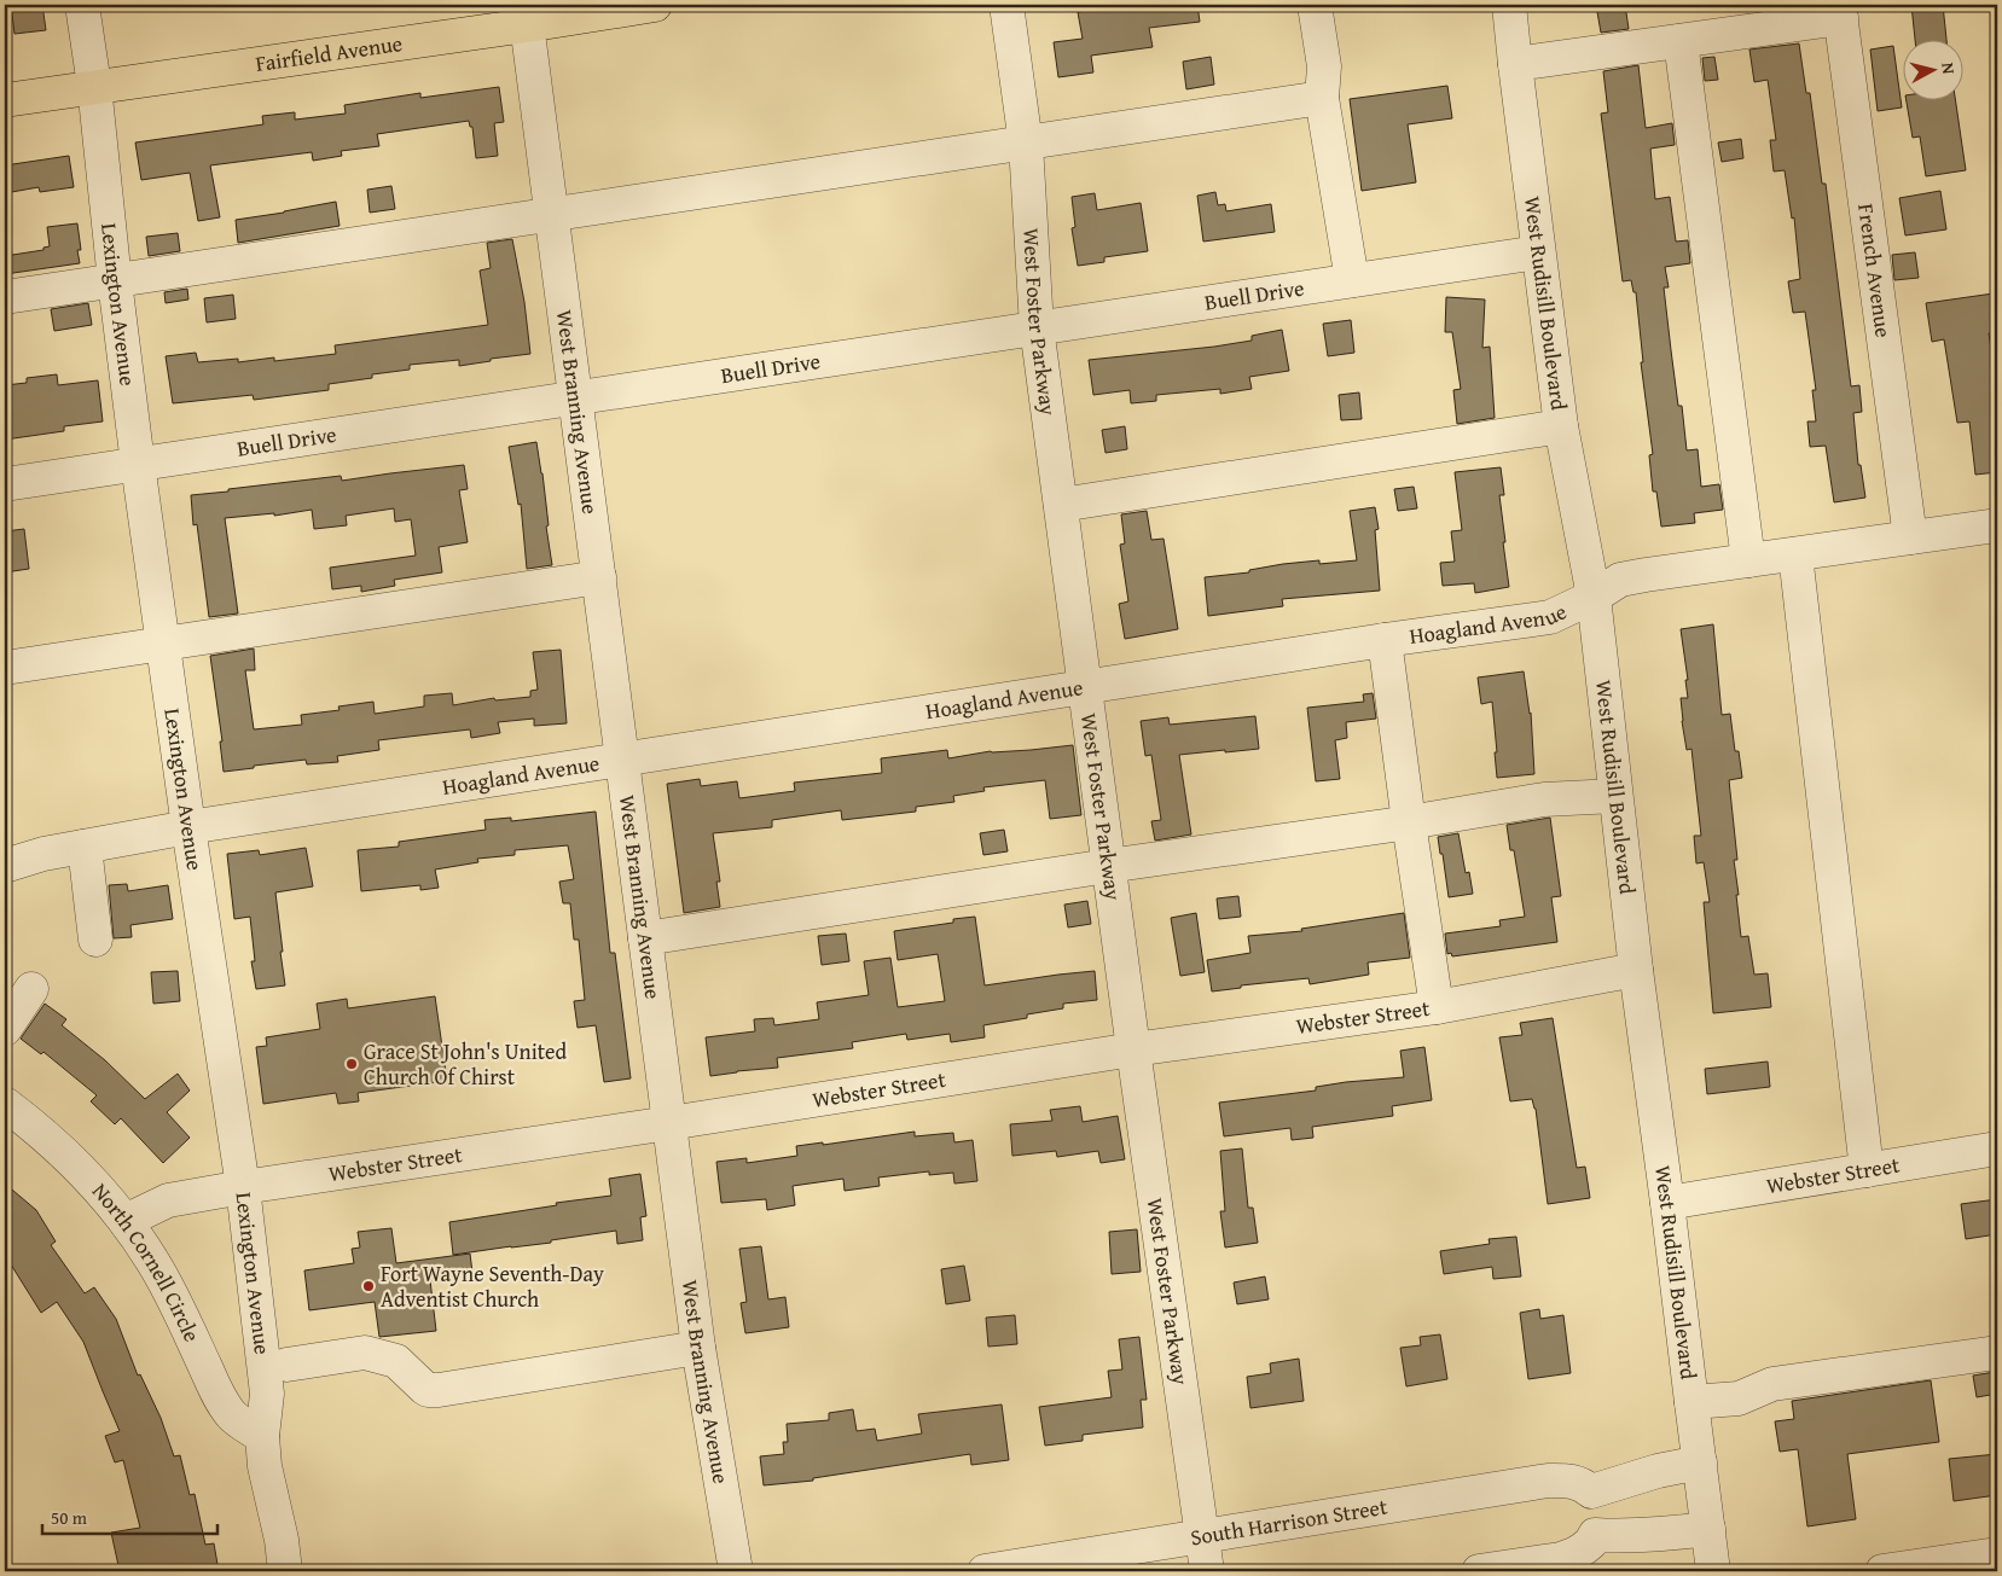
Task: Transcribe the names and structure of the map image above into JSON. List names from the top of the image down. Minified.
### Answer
{"streets":{"main road":["Fairfield Avenue"],"street":["French Avenue","Buell Drive","West Rudisill Boulevard","Lexington Avenue","West Foster Parkway","West Branning Avenue","Hoagland Avenue","Webster Street","North Cornell Circle","South Harrison Street"]},"crossings":[["Fairfield Avenue","Lexington Avenue"],["Fairfield Avenue","West Branning Avenue"],["French Avenue","Hoagland Avenue"],["Buell Drive","West Rudisill Boulevard"],["Buell Drive","Lexington Avenue"],["Buell Drive","West Foster Parkway"],["Buell Drive","West Branning Avenue"],["West Rudisill Boulevard","Hoagland Avenue"],["West Rudisill Boulevard","Webster Street"],["Lexington Avenue","Hoagland Avenue"],["Lexington Avenue","Webster Street"],["Lexington Avenue","North Cornell Circle"],["West Foster Parkway","Hoagland Avenue"],["West Foster Parkway","Webster Street"],["West Foster Parkway","South Harrison Street"],["West Branning Avenue","Hoagland Avenue"],["West Branning Avenue","Webster Street"],["Webster Street","North Cornell Circle"]],"places":["Grace St John's United Church Of Chirst","Fort Wayne Seventh-Day Adventist Church"],"scale_bar":"50 m","north":"right"}
